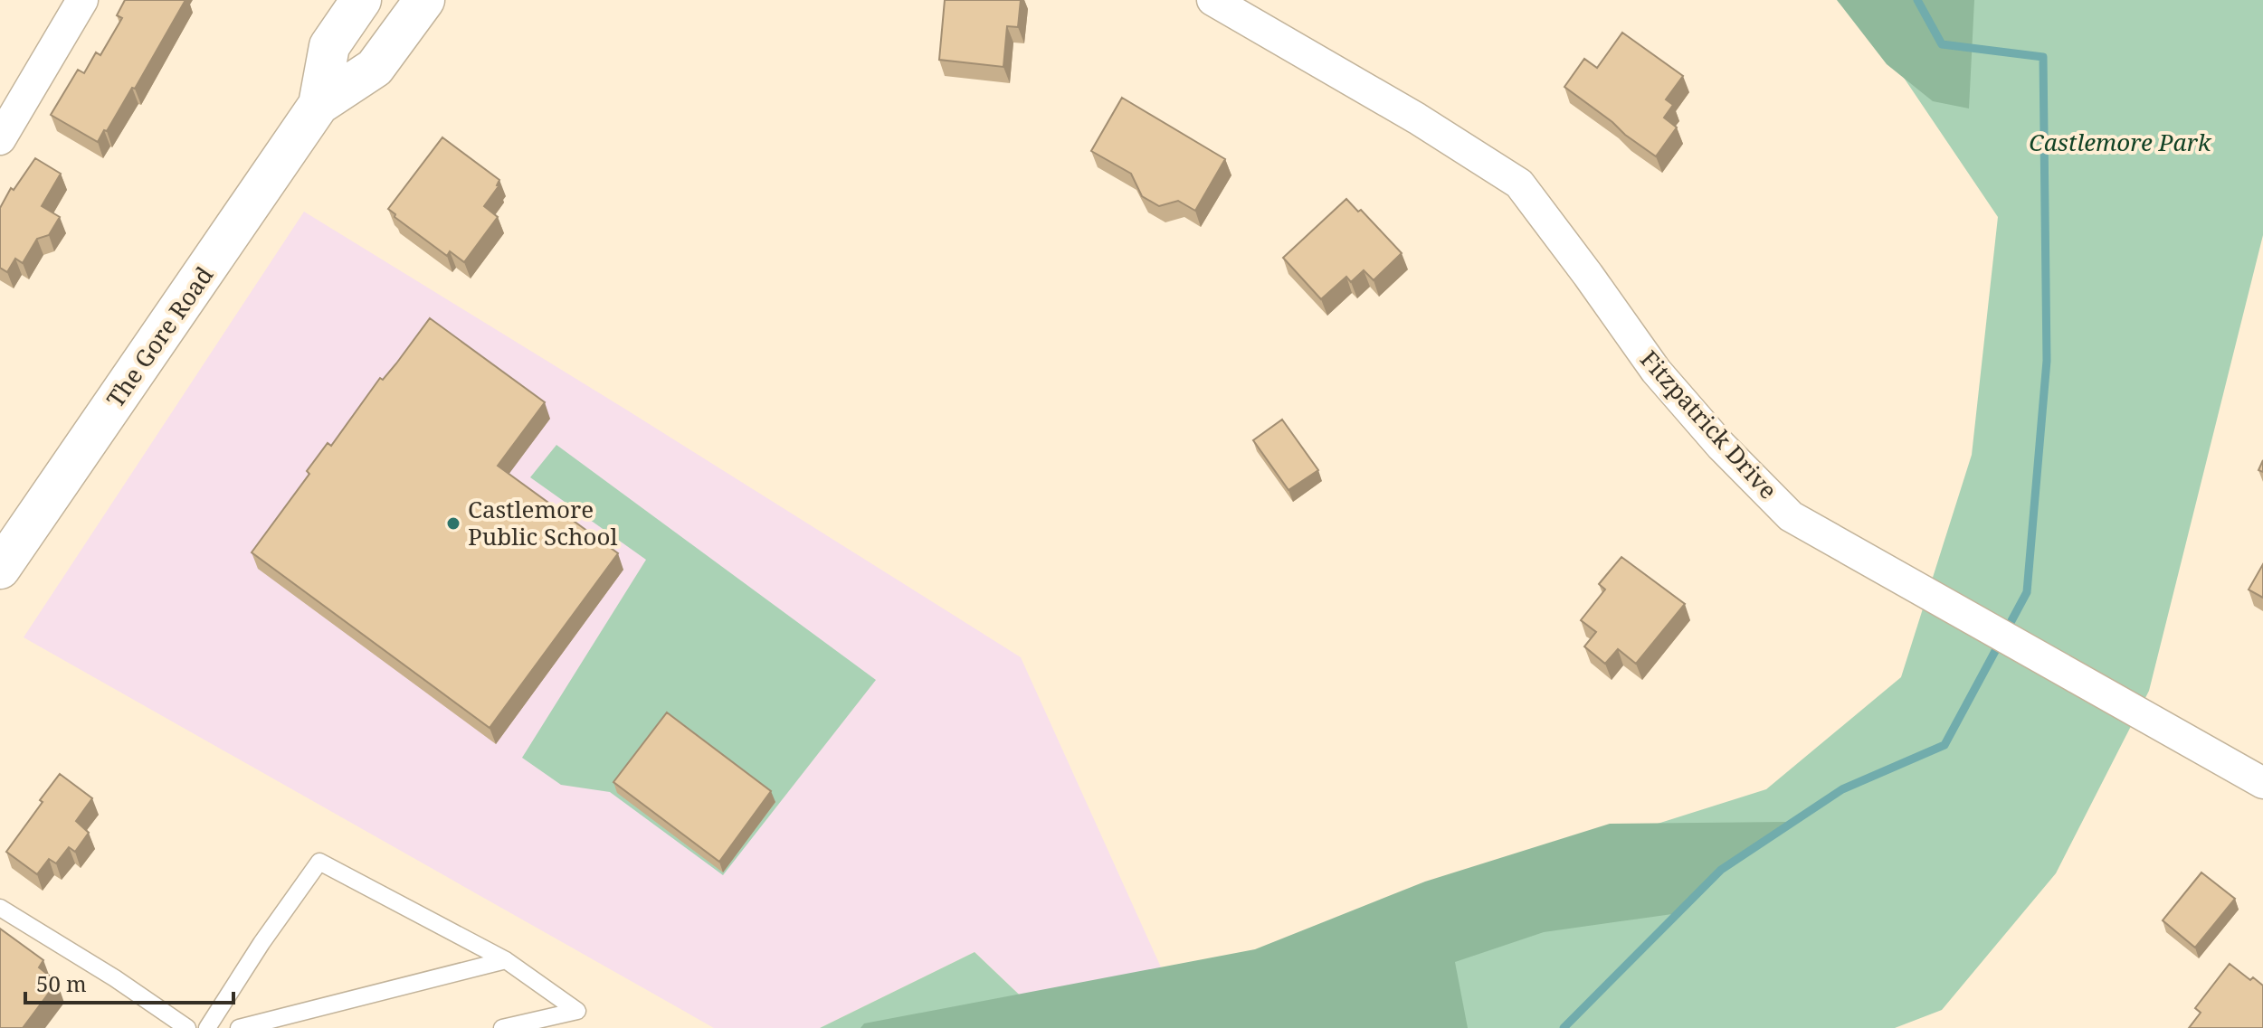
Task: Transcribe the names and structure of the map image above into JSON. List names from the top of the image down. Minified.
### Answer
{"streets":{"main road":["The Gore Road"],"street":["Fitzpatrick Drive"]},"parks":["Castlemore Park"],"places":["Castlemore Public School"],"scale_bar":"50 m"}
